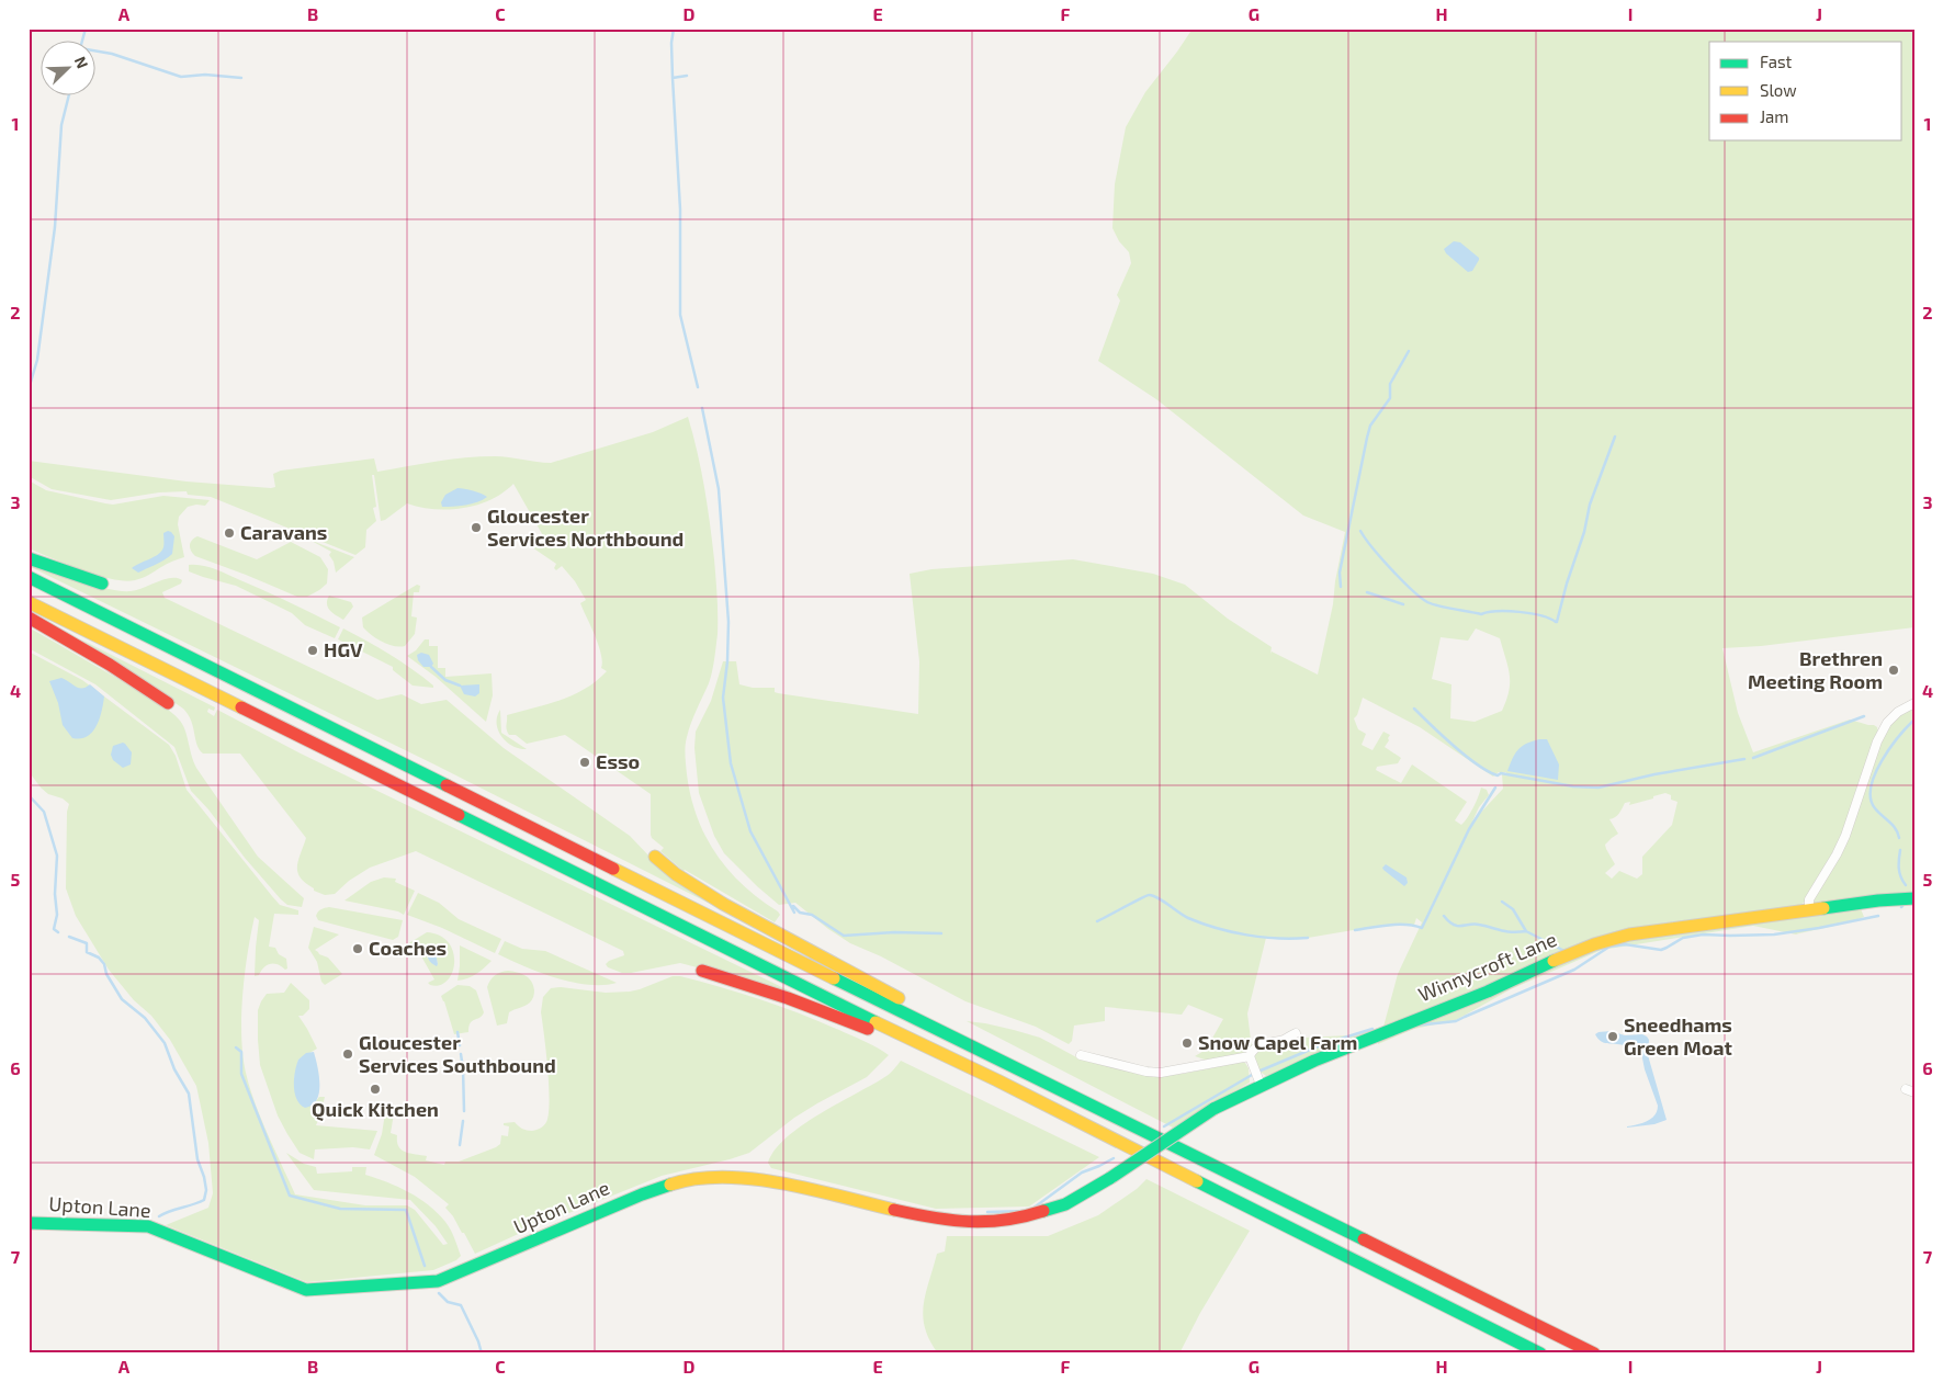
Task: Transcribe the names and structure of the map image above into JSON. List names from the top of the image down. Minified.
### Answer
{"streets":{"main road":["Winnycroft Lane","Upton Lane"]},"crossings":[["Winnycroft Lane","Upton Lane"]],"places":["Gloucester Services Northbound","Caravans","HGV","Brethren Meeting Room","Esso","Coaches","Sneedhams Green Moat","Snow Capel Farm","Gloucester Services Southbound","Quick Kitchen"],"legend":["Fast","Slow","Jam"],"north":"top right","grid":{"columns":["A","B","C","D","E","F","G","H","I","J"],"rows":["1","2","3","4","5","6","7"]}}
